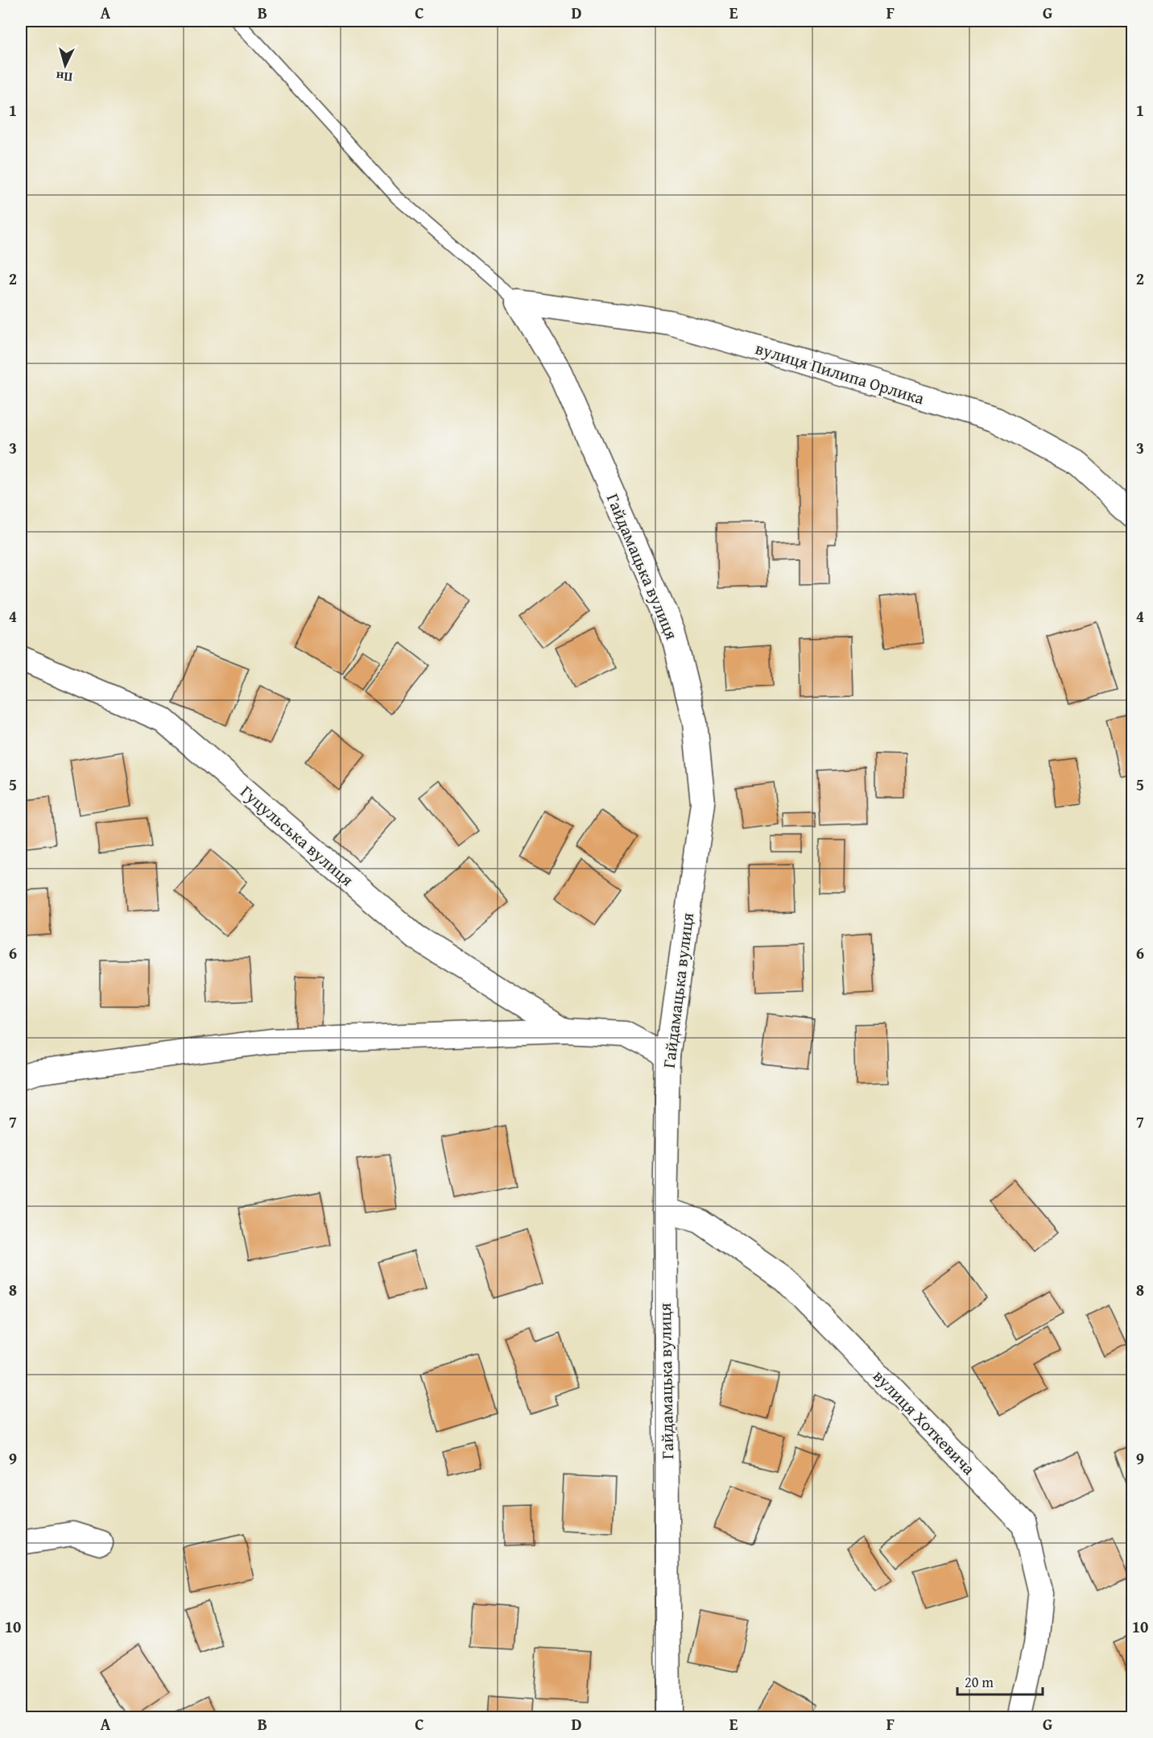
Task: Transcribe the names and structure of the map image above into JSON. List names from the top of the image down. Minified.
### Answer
{"streets":{"street":["вулиця Пилипа Орлика","Гайдамацька вулиця","Гуцульська вулиця","вулиця Хоткевича"]},"crossings":[["вулиця Пилипа Орлика","Гайдамацька вулиця"],["Гайдамацька вулиця","Гуцульська вулиця"],["Гайдамацька вулиця","вулиця Хоткевича"]],"scale_bar":"20 m","north":"bottom","grid":{"columns":["A","B","C","D","E","F","G"],"rows":["1","2","3","4","5","6","7","8","9","10"]}}
